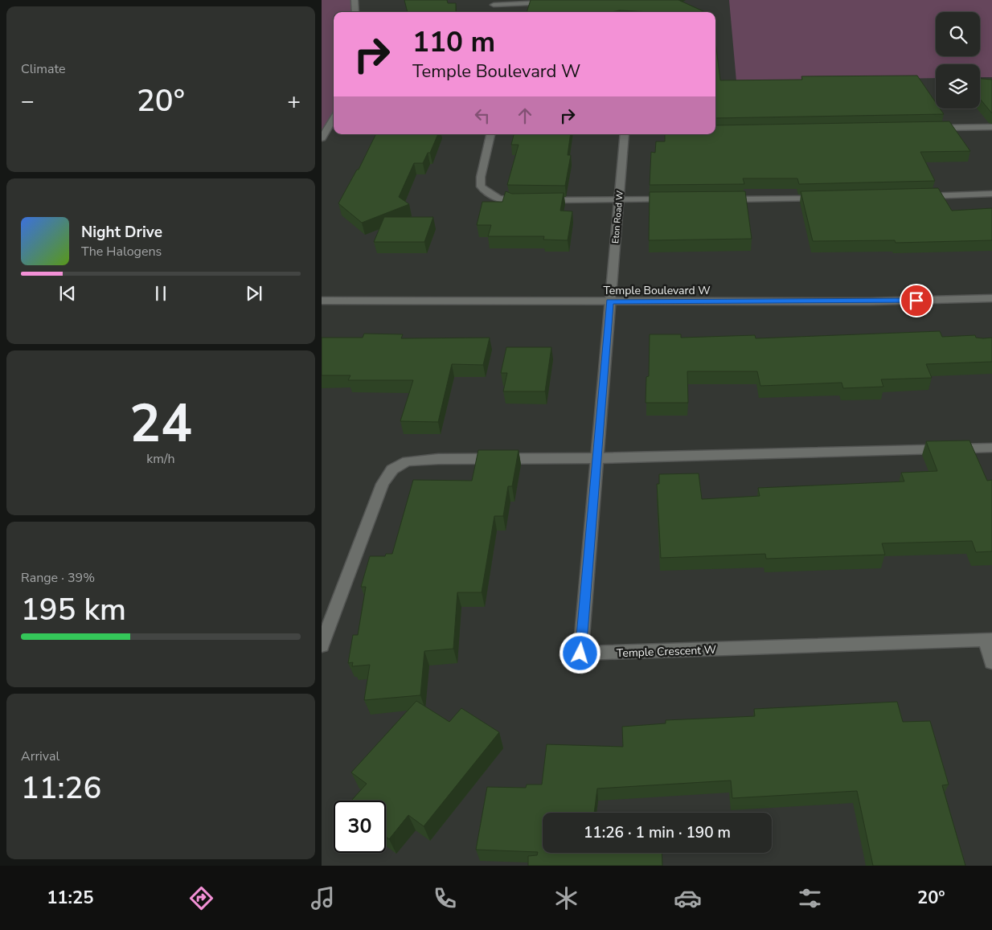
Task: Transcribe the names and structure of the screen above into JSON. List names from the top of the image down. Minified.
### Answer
{"streets":{"street":["Eton Road W","Temple Boulevard W","Temple Crescent W"]},"crossings":[["Eton Road W","Temple Boulevard W"],["Eton Road W","Temple Crescent W"],["Temple Boulevard W","Temple Crescent W"]],"page":{"tile":["Climate",["24","km/h"],["Range · 39%","195 km"],["Arrival","11:26"]],"turn":["110 m","Temple Boulevard W"],"heat":["−","20°","+"],"song":["Night Drive","The Halogens"],"limit":"30","trip":"11:26 · 1 min · 190 m","tabs":["11:25","20°"]}}
